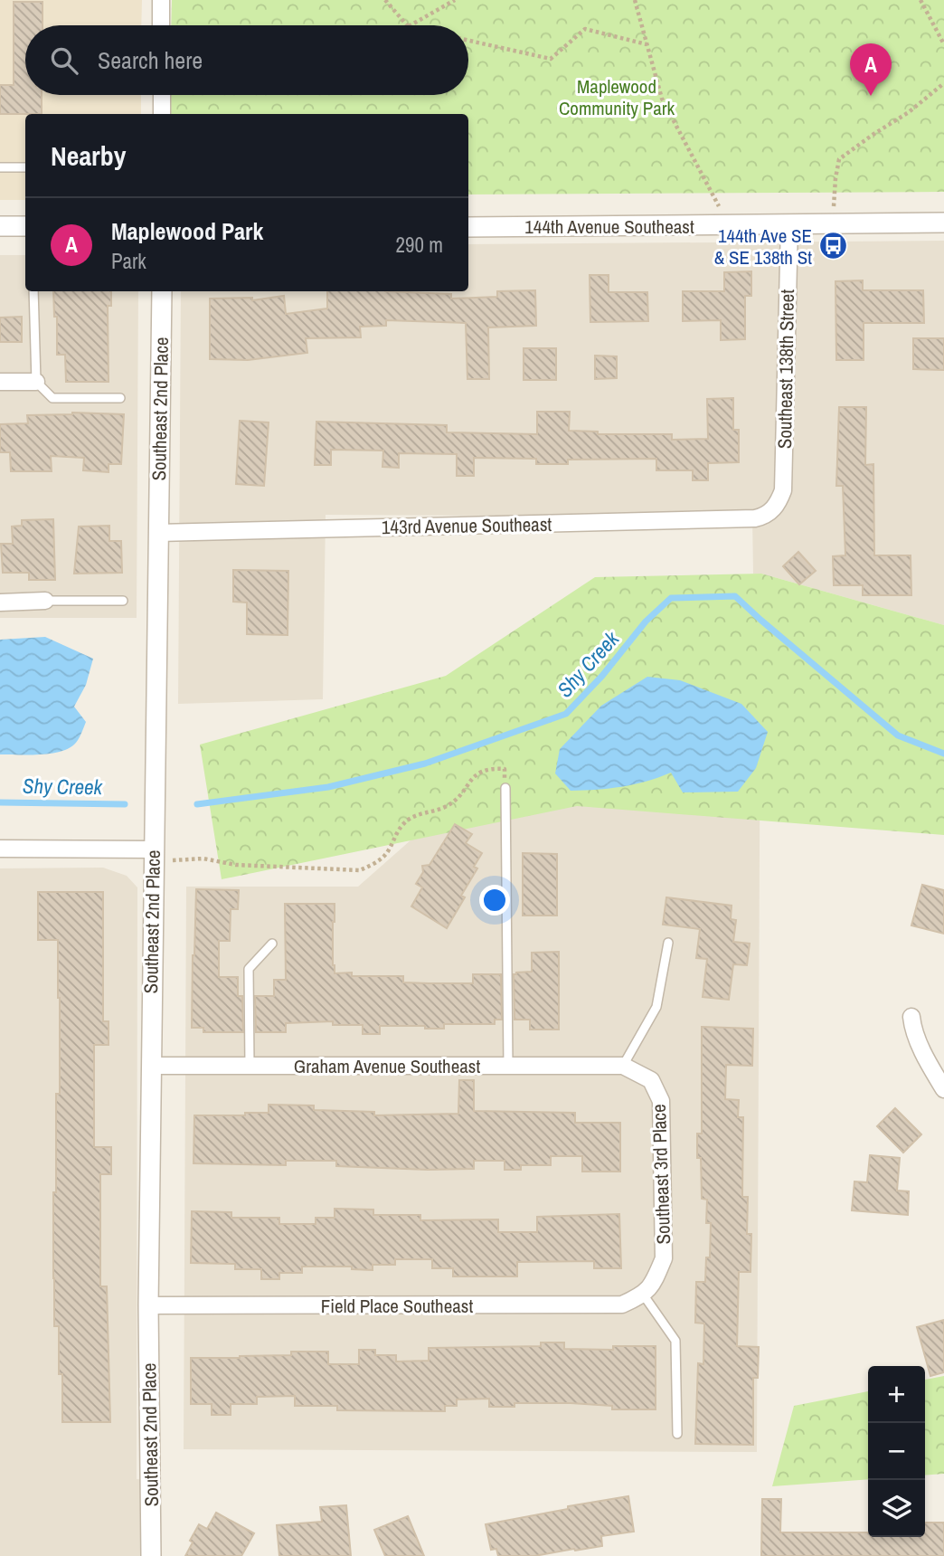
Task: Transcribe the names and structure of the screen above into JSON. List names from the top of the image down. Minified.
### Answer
{"streets":{"street":["144th Avenue Southeast","Southeast 138th Street","Southeast 2nd Place","143rd Avenue Southeast","Graham Avenue Southeast","Southeast 3rd Place","Field Place Southeast"]},"crossings":[["144th Avenue Southeast","Southeast 138th Street"],["Southeast 138th Street","143rd Avenue Southeast"],["Southeast 2nd Place","143rd Avenue Southeast"],["Southeast 2nd Place","Graham Avenue Southeast"],["Southeast 2nd Place","Field Place Southeast"],["Graham Avenue Southeast","Southeast 3rd Place"],["Southeast 3rd Place","Field Place Southeast"]],"water":["Shy Creek"],"parks":["Maplewood Community Park"],"places":{"bus stop":["144th Ave SE & SE 138th St"]},"page":{"search":"Search here","pins":"A","heading":"Nearby","list":[{"mark":"A","name":"Maplewood Park","note":"Park","value":"290 m"}],"map_buttons":["+","−"]}}
